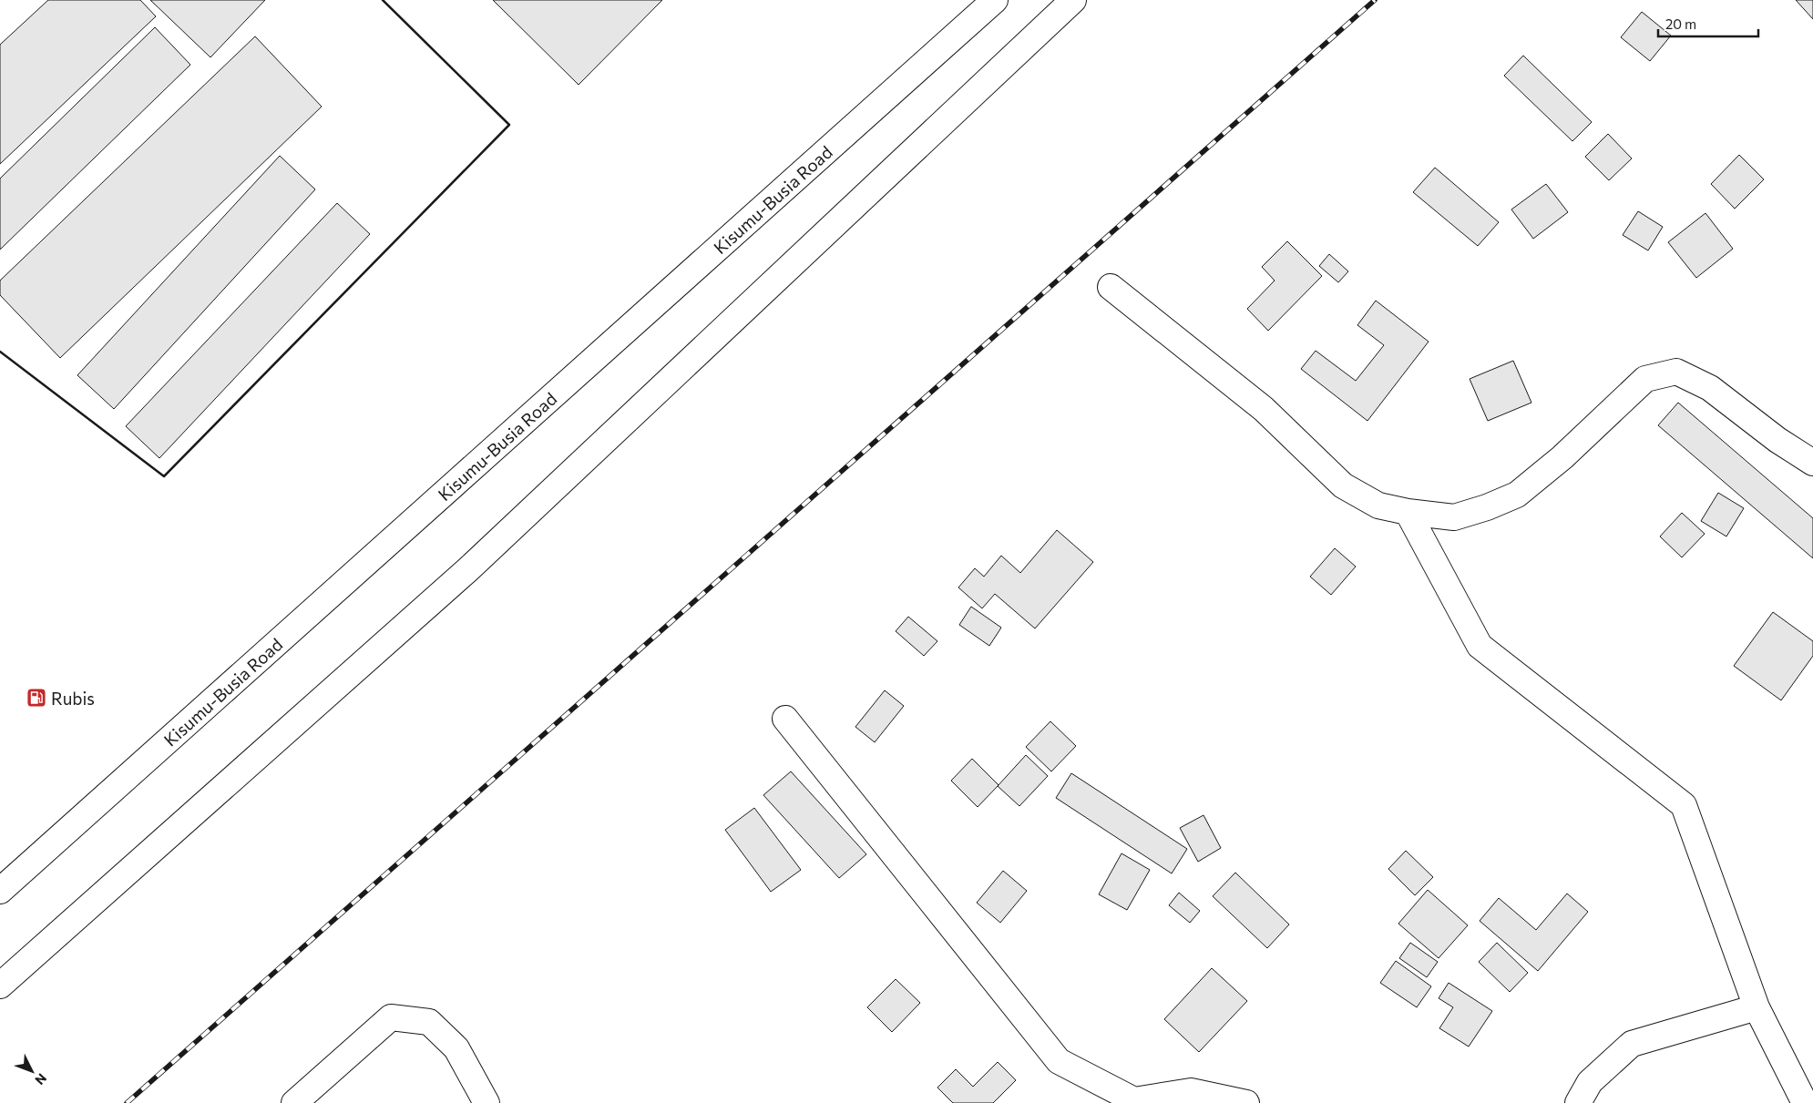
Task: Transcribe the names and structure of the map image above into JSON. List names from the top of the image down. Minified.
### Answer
{"streets":{"main road":["Kisumu-Busia Road"]},"places":{"fuel station":["Rubis"]},"scale_bar":"20 m","north":"bottom right"}
